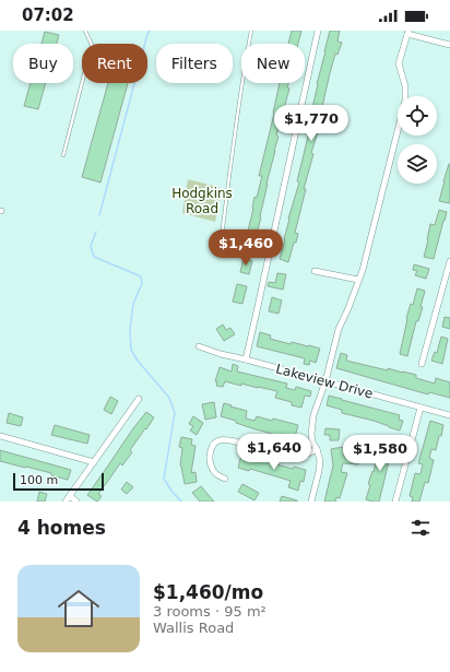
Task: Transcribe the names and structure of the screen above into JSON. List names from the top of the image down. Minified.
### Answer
{"streets":{"street":["Lakeview Drive"]},"parks":["Hodgkins Road"],"scale_bar":"100 m","page":{"status":"07:02","chip":["Buy","Rent","Filters","New"],"price":["$1,770","$1,460","$1,640","$1,580"],"scale":"100 m","heading":"4 homes","list":[{"name":"$1,460/mo","note":"3 rooms · 95 m² · Wallis Road"}]}}
